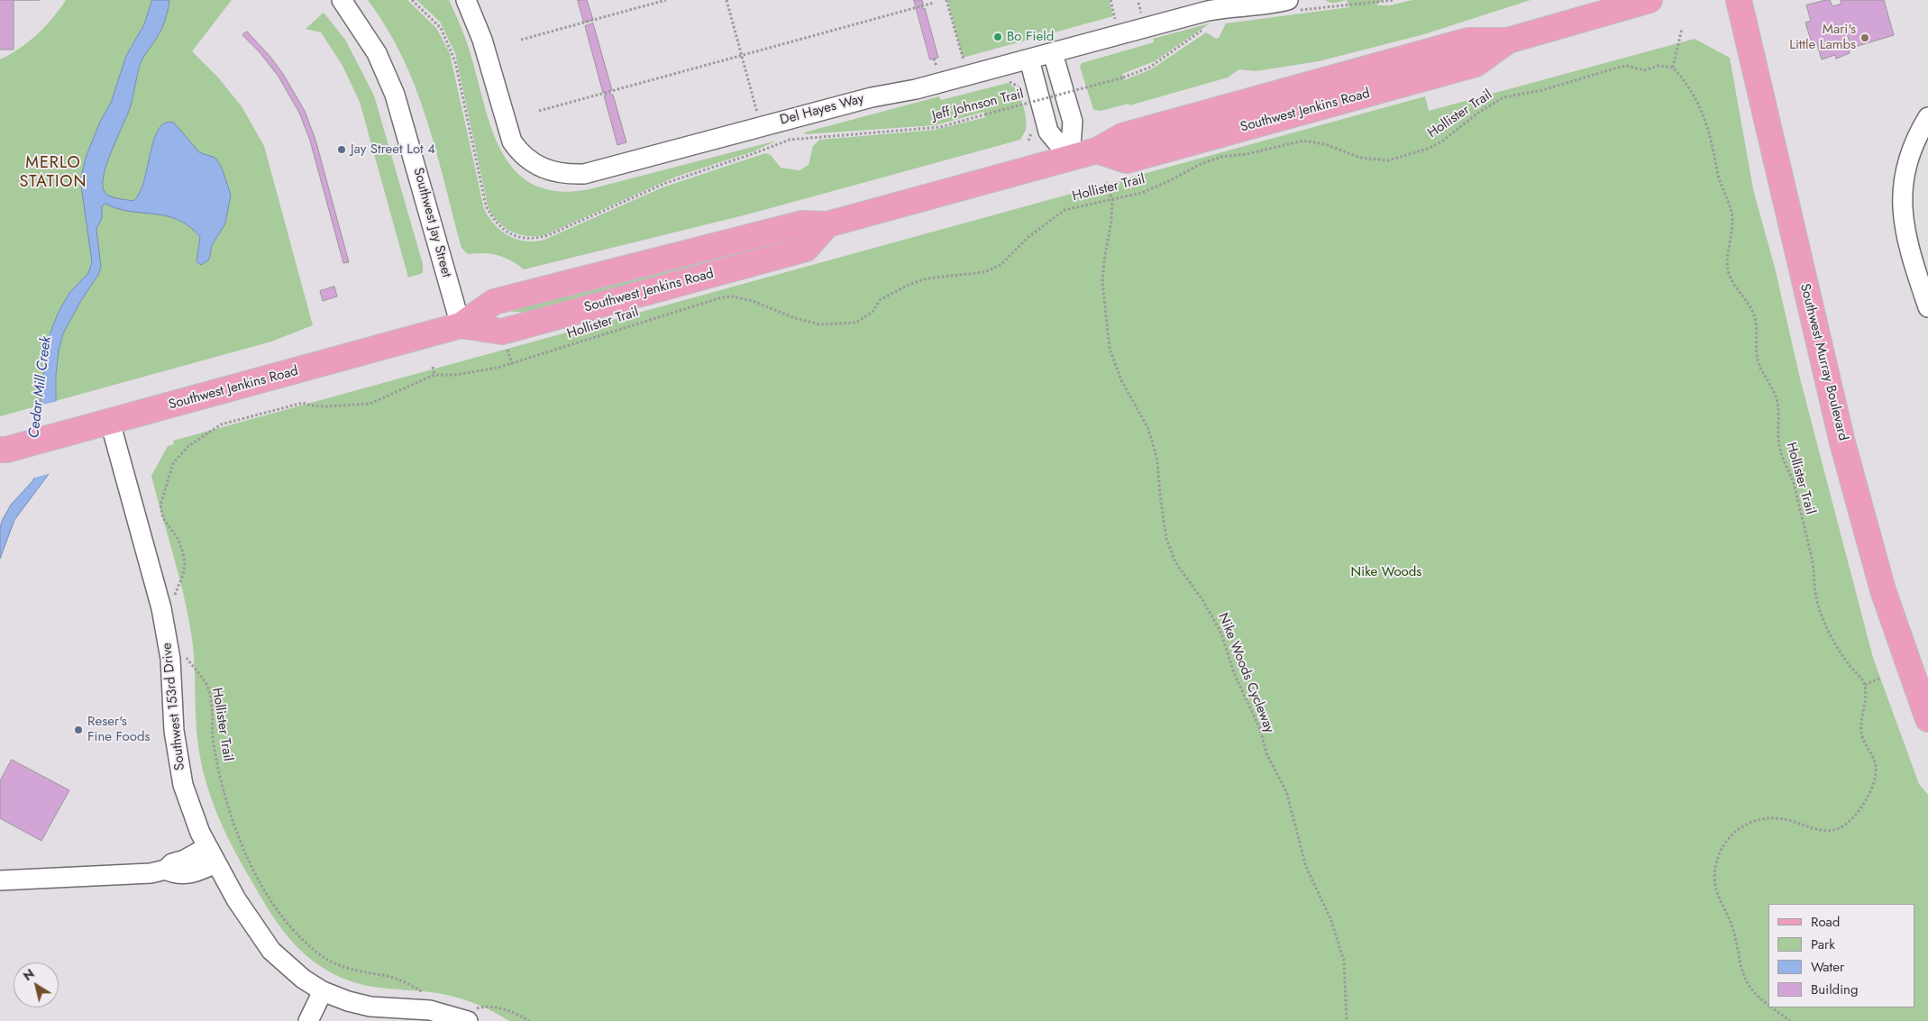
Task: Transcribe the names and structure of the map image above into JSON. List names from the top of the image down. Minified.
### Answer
{"streets":{"main road":["Southwest Jenkins Road","Southwest Murray Boulevard"],"street":["Del Hayes Way","Southwest Jay Street","Southwest 153rd Drive"],"path":["Jeff Johnson Trail","Hollister Trail","Nike Woods Cycleway"]},"crossings":[["Southwest Jenkins Road","Southwest Jay Street"],["Southwest Jenkins Road","Southwest 153rd Drive"],["Hollister Trail","Nike Woods Cycleway"]],"districts":["MERLO STATION"],"water":["Cedar Mill Creek"],"parks":["Nike Woods"],"places":["Bo Field","Mari's Little Lambs","Jay Street Lot 4","Reser's Fine Foods"],"legend":["Road","Park","Water","Building"],"north":"top left"}
